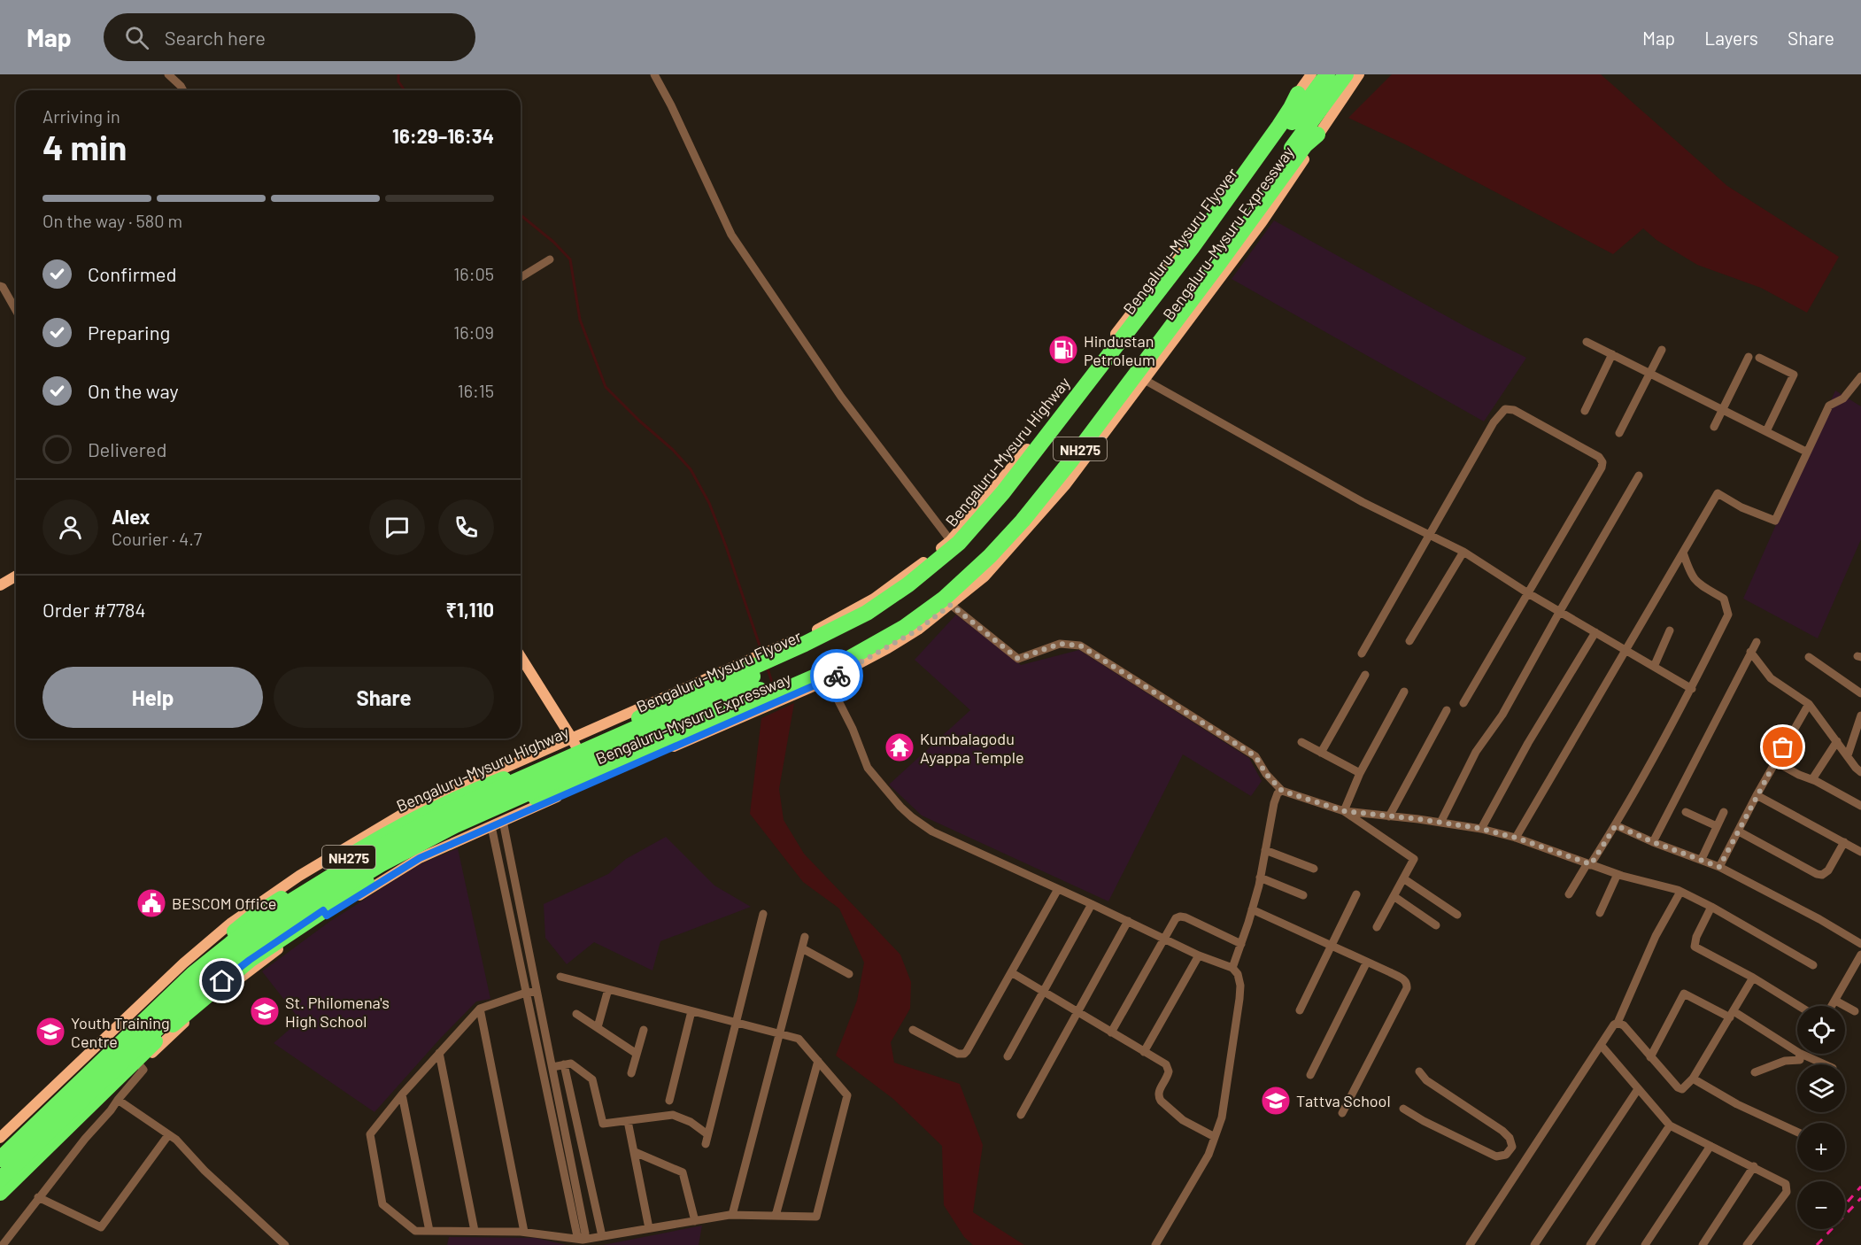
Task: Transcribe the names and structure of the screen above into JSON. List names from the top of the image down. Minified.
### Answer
{"streets":{"highway":["Bengaluru-Mysuru Expressway","Bengaluru-Mysuru Flyover","NH275","Bengaluru-Mysuru Highway"]},"crossings":[["Bengaluru-Mysuru Expressway","Bengaluru-Mysuru Flyover"],["Bengaluru-Mysuru Flyover","Bengaluru-Mysuru Highway"]],"places":{"fuel station":["Hindustan Petroleum"],"temple":["Kumbalagodu Ayappa Temple"],"public building":["BESCOM Office"],"school or university":["St. Philomena's High School","Youth Training Centre","Tattva School"]},"page":{"header":"Map","search":"Search here","nav":["Map","Layers","Share"],"heading":["4 min","Arriving in","16:29–16:34"],"panel":["Alex","Courier · 4.7","Order #7784","₹1,110"],"bar":"On the way · 580 m","list":[["Confirmed","16:05"],["Preparing","16:09"],["On the way","16:15"],"Delivered"],"buttons":["Help","Share"],"map_buttons":["+","−"]}}
